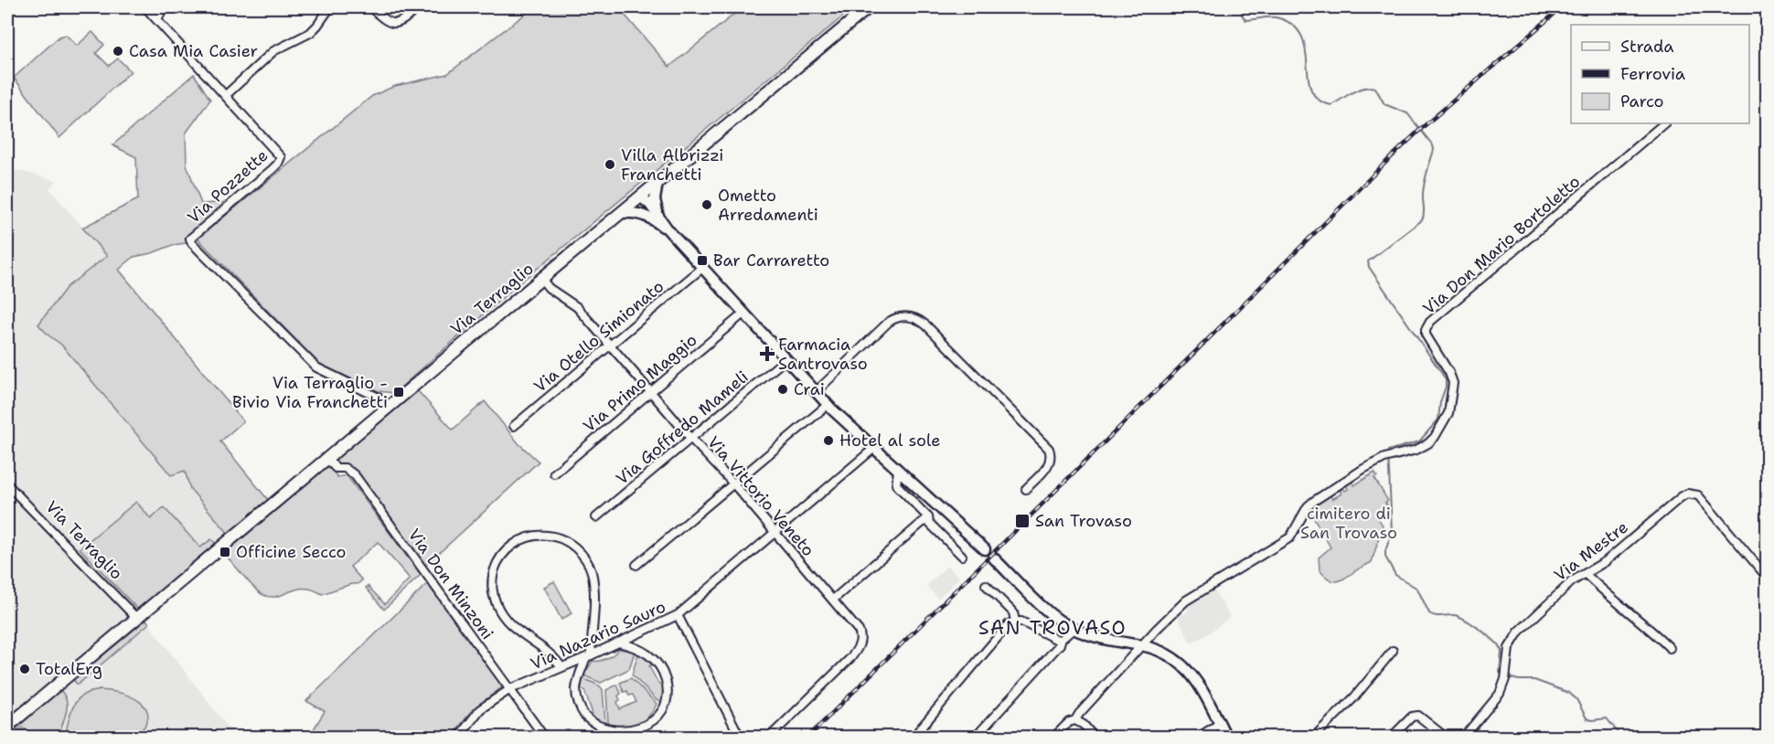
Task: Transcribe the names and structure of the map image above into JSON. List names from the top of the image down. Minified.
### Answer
{"streets":{"main road":["Via Terraglio"],"street":["Via Pozzette","Via Don Mario Bortoletto","Via Otello Simionato","Via Primo Maggio","Via Goffredo Mameli","Via Vittorio Veneto","Via Mestre","Via Don Minzoni","Via Nazario Sauro"]},"crossings":[["Via Pozzette","Via Terraglio"],["Via Terraglio","Via Vittorio Veneto"],["Via Terraglio","Via Don Minzoni"],["Via Otello Simionato","Via Vittorio Veneto"],["Via Primo Maggio","Via Vittorio Veneto"],["Via Goffredo Mameli","Via Vittorio Veneto"],["Via Vittorio Veneto","Via Nazario Sauro"],["Via Don Minzoni","Via Nazario Sauro"]],"districts":["SAN TROVASO"],"parks":["cimitero di San Trovaso"],"places":{"other":["Casa Mia Casier","Villa Albrizzi Franchetti","Ometto Arredamenti","Crai","Hotel al sole","TotalErg"],"transit":["Bar Carraretto","Via Terraglio - Bivio Via Franchetti","San Trovaso","Officine Secco"],"health":["Farmacia Santrovaso"]},"legend":["Strada","Ferrovia","Parco"]}
